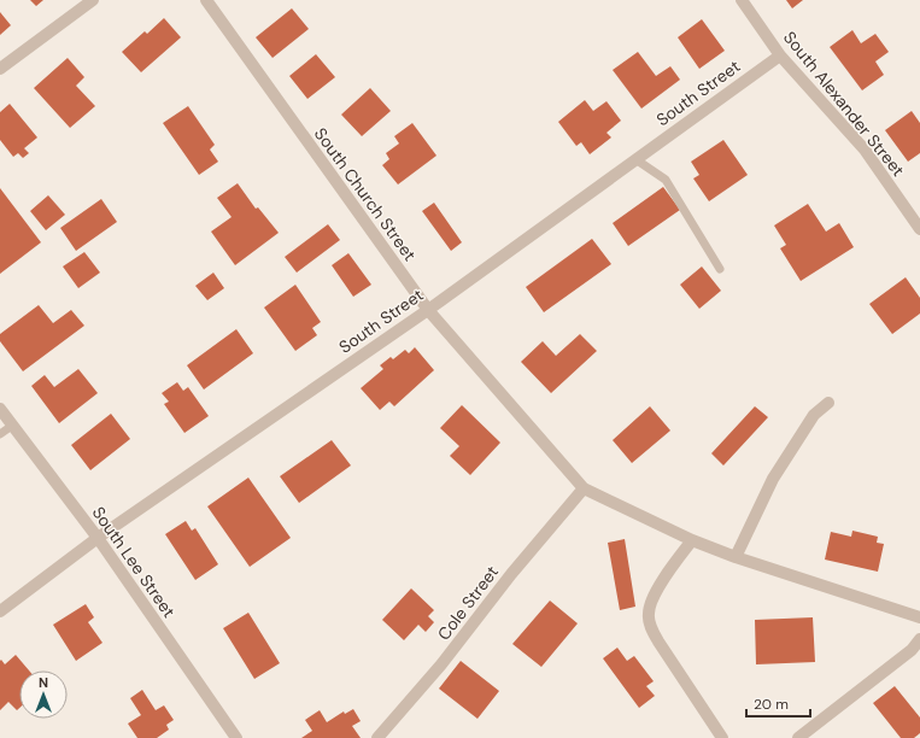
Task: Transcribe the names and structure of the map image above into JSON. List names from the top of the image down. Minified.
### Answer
{"streets":{"street":["South Street","South Alexander Street","South Church Street","South Lee Street","Cole Street"]},"crossings":[["South Street","South Alexander Street"],["South Street","South Church Street"],["South Street","South Lee Street"],["South Church Street","Cole Street"]],"scale_bar":"20 m","north":"top"}
